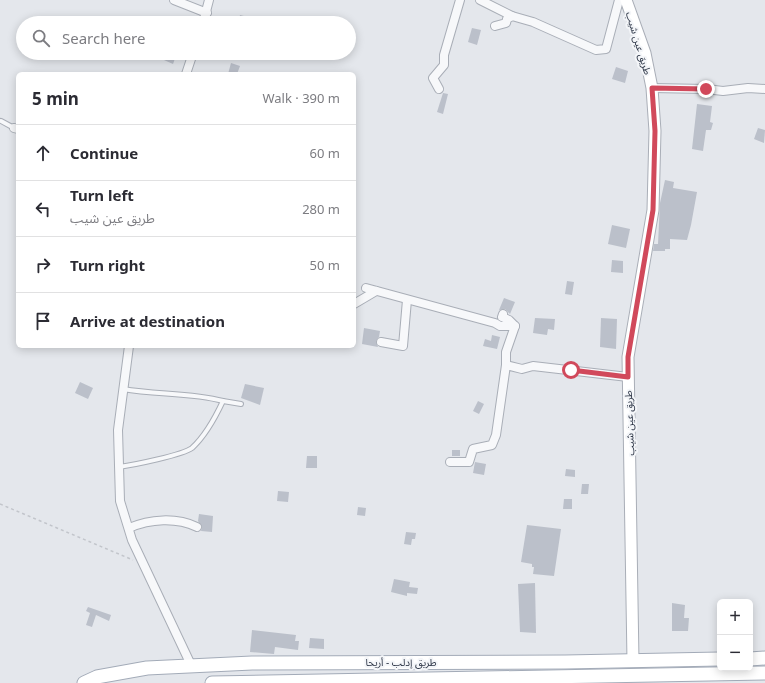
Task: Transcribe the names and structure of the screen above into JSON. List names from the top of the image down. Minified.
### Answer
{"streets":{"main road":["طريق عين شيب","طريق إدلب - أريحا"]},"crossings":[["طريق عين شيب","طريق إدلب - أريحا"]],"page":{"search":"Search here","heading":["5 min","Walk · 390 m"],"list":[["Continue","60 m"],["Turn left","طريق عين شيب","280 m"],["Turn right","50 m"],"Arrive at destination"],"map_buttons":["+","−"]}}
